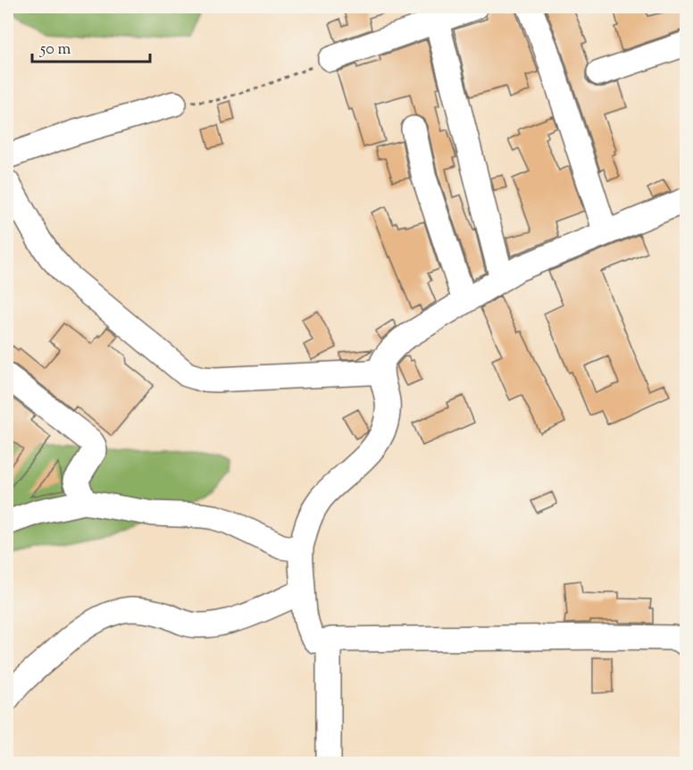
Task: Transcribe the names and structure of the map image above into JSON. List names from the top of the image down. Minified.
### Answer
{"scale_bar":"50 m"}
